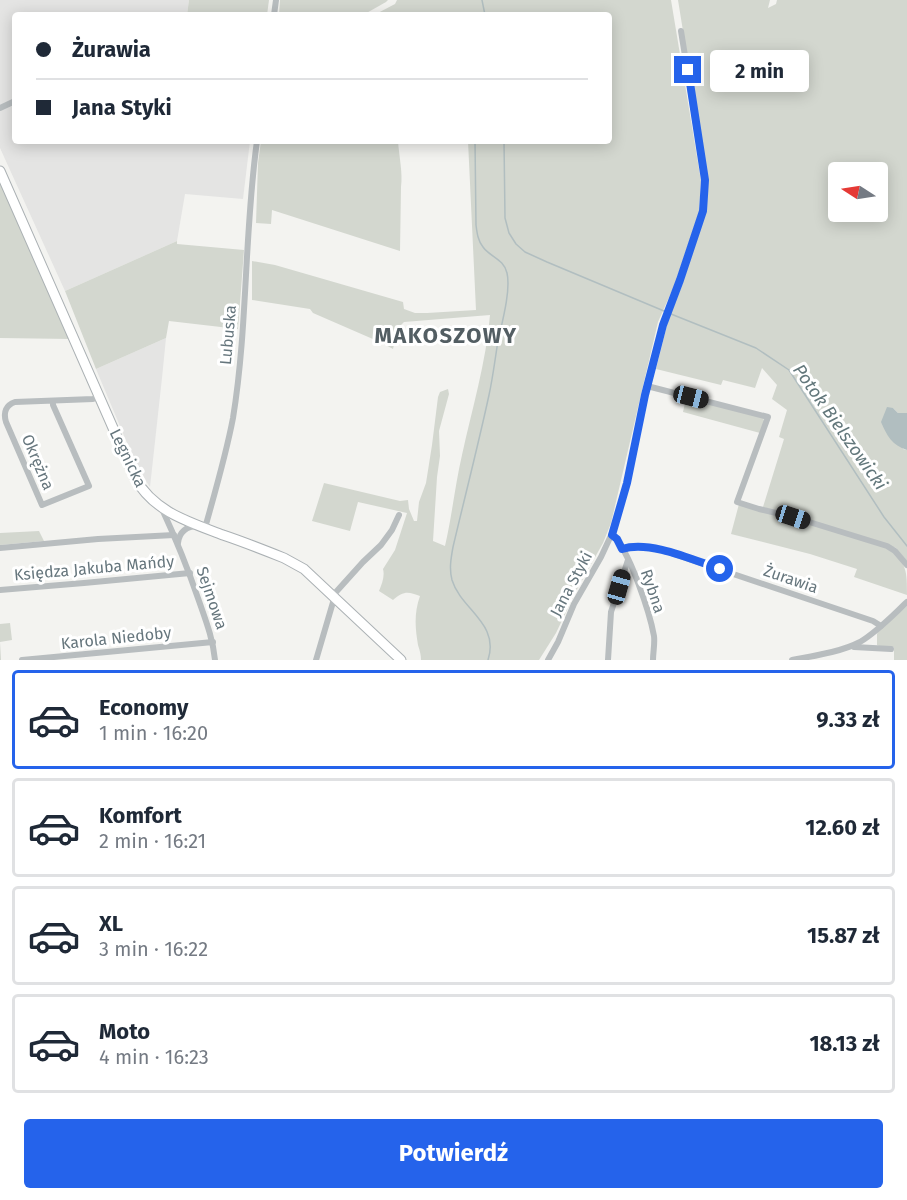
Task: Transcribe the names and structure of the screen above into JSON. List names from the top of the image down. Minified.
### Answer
{"streets":{"main road":["Legnicka"],"street":["Lubuska","Okrężna","Księdza Jakuba Mańdy","Żurawia","Jana Styki","Rybna","Sejmowa","Karola Niedoby"]},"crossings":[["Lubuska","Legnicka"],["Legnicka","Okrężna"],["Legnicka","Sejmowa"],["Księdza Jakuba Mańdy","Sejmowa"],["Żurawia","Rybna"],["Jana Styki","Rybna"],["Sejmowa","Karola Niedoby"]],"districts":["MAKOSZOWY"],"water":["Potok Bielszowicki"],"north":"left","page":{"banner":["Żurawia","Jana Styki"],"bubble":"2 min","list":[{"name":"Economy","note":"1 min · 16:20","value":"9.33 zł"},{"name":"Komfort","note":"2 min · 16:21","value":"12.60 zł"},{"name":"XL","note":"3 min · 16:22","value":"15.87 zł"},{"name":"Moto","note":"4 min · 16:23","value":"18.13 zł"}],"buttons":"Potwierdź"}}
